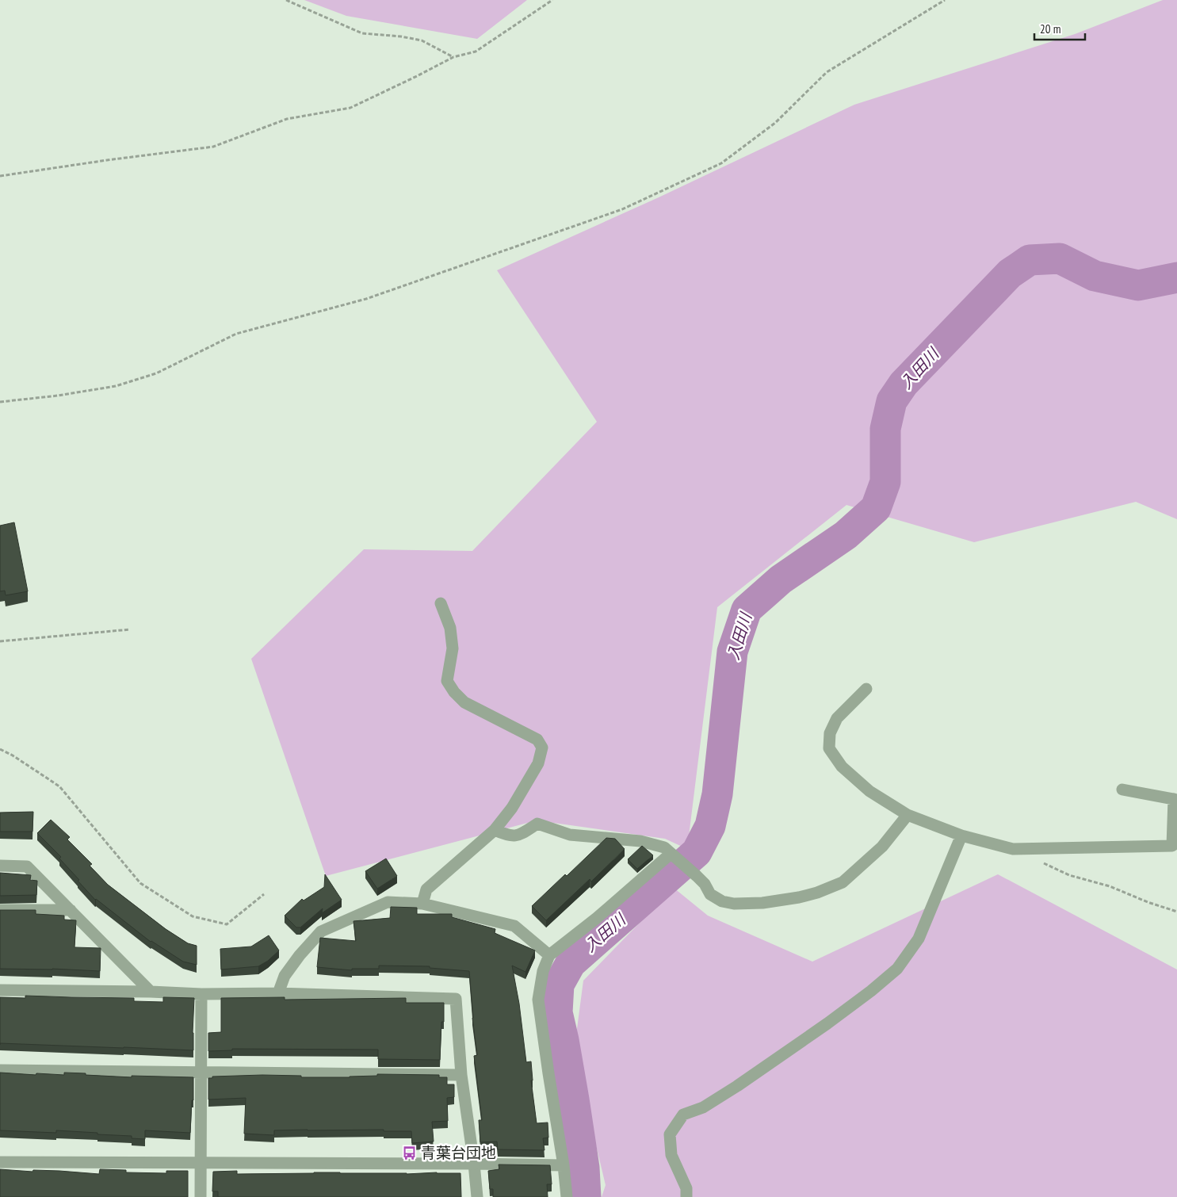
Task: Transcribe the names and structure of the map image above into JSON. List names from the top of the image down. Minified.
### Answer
{"water":["入田川"],"places":{"bus stop":["青葉台団地"]},"scale_bar":"20 m"}
